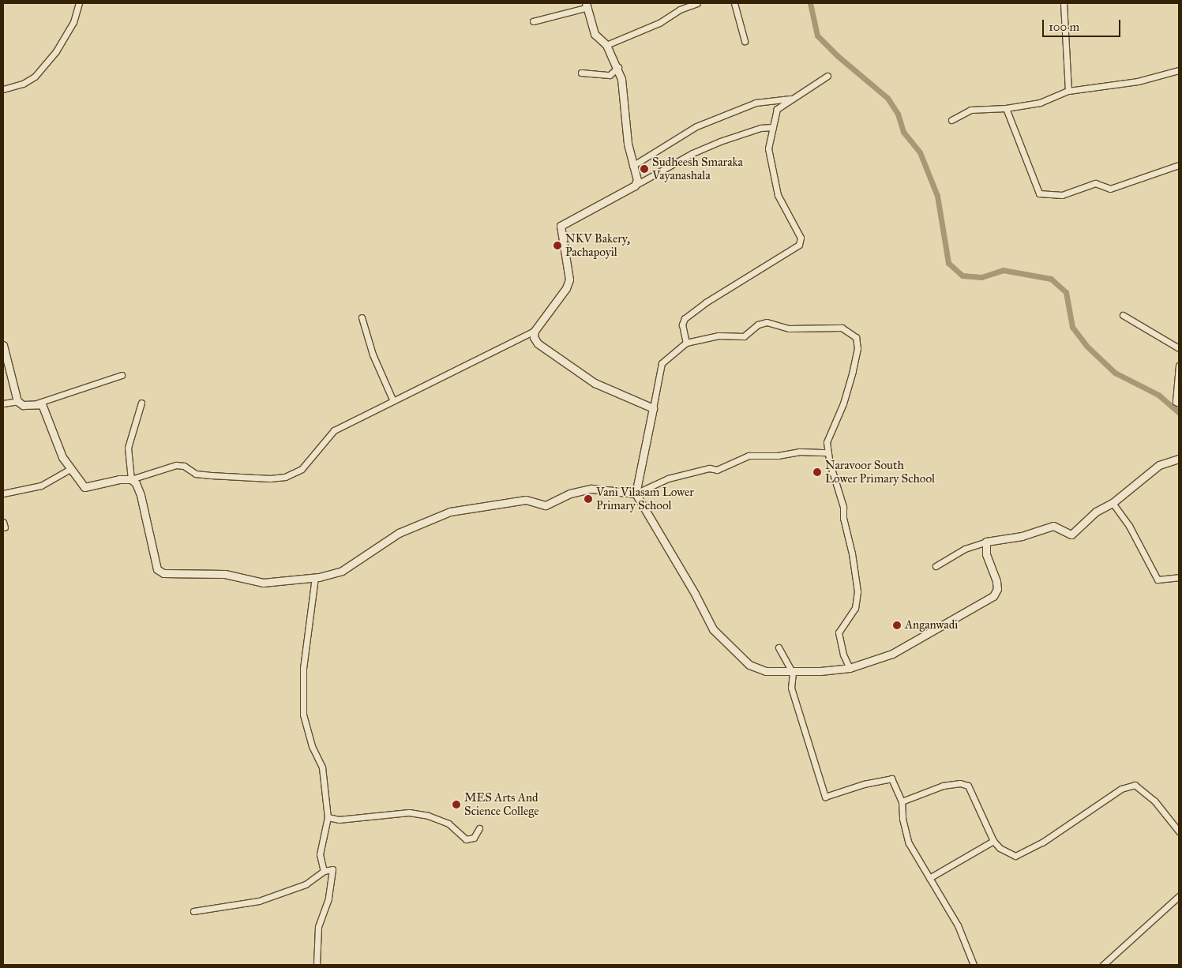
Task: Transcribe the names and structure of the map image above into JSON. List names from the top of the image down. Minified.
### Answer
{"places":["Sudheesh Smaraka Vayanashala","NKV Bakery, Pachapoyil","Naravoor South Lower Primary School","Vani Vilasam Lower Primary School","Anganwadi","MES Arts And Science College"],"scale_bar":"100 m"}
